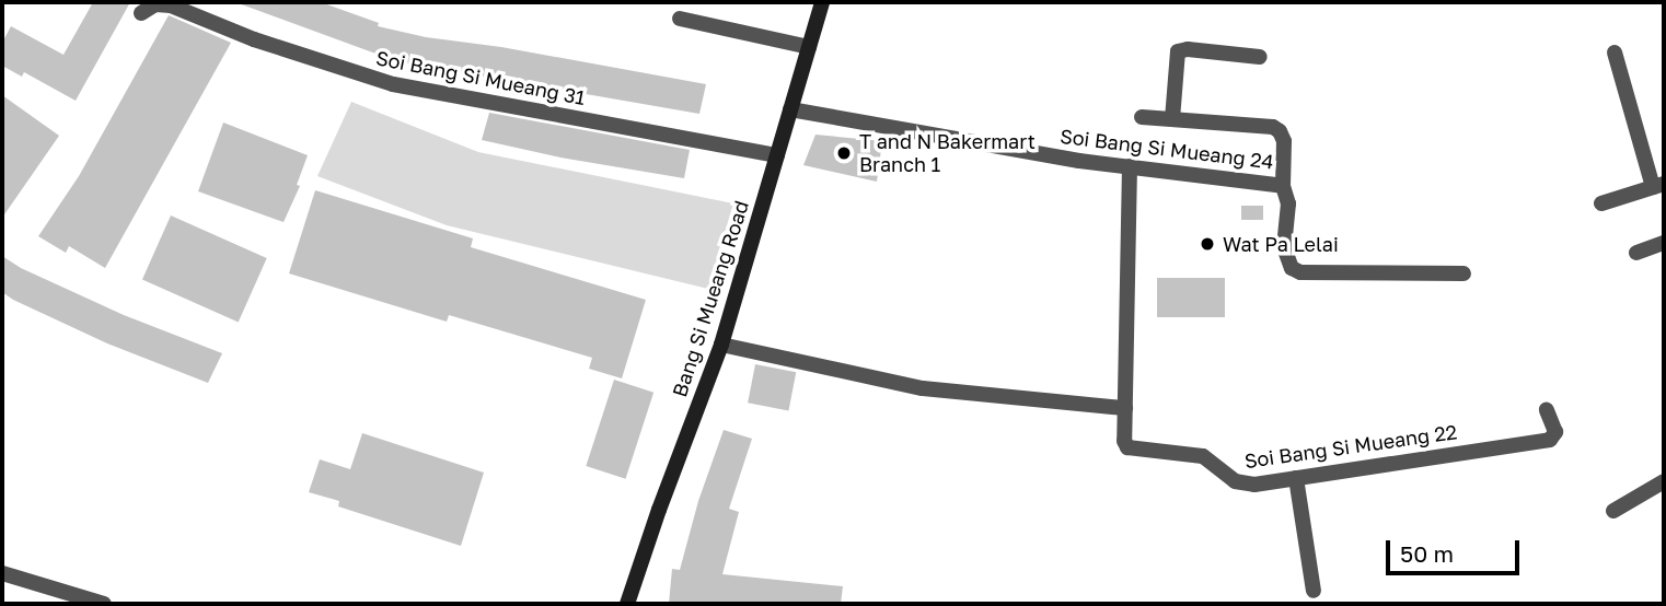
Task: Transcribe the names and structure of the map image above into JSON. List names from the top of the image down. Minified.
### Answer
{"streets":{"street":["Soi Bang Si Mueang 31","Soi Bang Si Mueang 24","Bang Si Mueang Road","Soi Bang Si Mueang 22"]},"crossings":[["Soi Bang Si Mueang 31","Bang Si Mueang Road"],["Soi Bang Si Mueang 24","Bang Si Mueang Road"],["Soi Bang Si Mueang 24","Soi Bang Si Mueang 22"]],"places":["T and N Bakermart Branch 1","Wat Pa Lelai"],"scale_bar":"50 m"}
